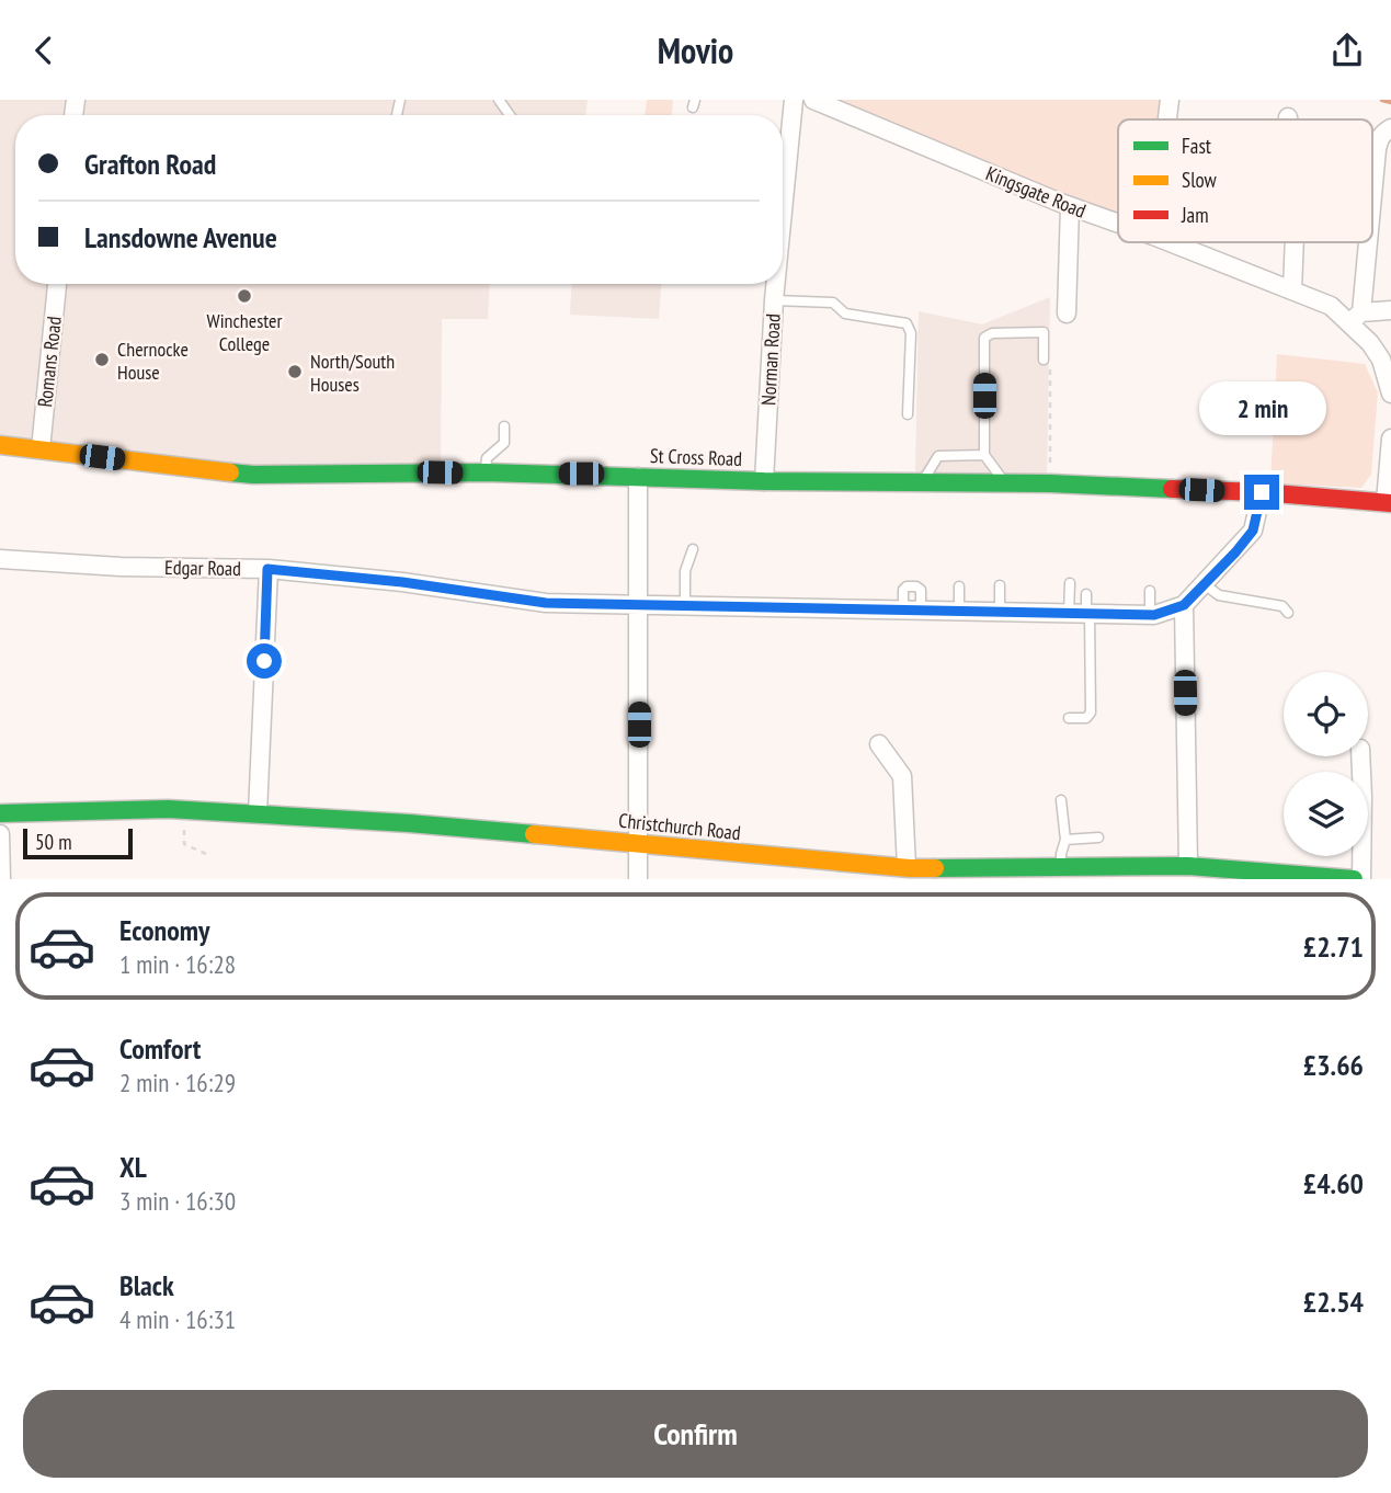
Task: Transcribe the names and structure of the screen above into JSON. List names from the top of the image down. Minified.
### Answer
{"streets":{"main road":["St Cross Road","Christchurch Road"],"street":["Kingsgate Road","Norman Road","Romans Road","Edgar Road"]},"crossings":[["Norman Road","St Cross Road"],["Romans Road","St Cross Road"]],"places":["Winchester College","Chernocke House","North/South Houses"],"legend":["Fast","Slow","Jam"],"scale_bar":"50 m","page":{"header":"Movio","banner":["Grafton Road","Lansdowne Avenue"],"bubble":"2 min","scale":"50 m","list":[{"name":"Economy","note":"1 min · 16:28","value":"£2.71"},{"name":"Comfort","note":"2 min · 16:29","value":"£3.66"},{"name":"XL","note":"3 min · 16:30","value":"£4.60"},{"name":"Black","note":"4 min · 16:31","value":"£2.54"}],"buttons":"Confirm"}}
